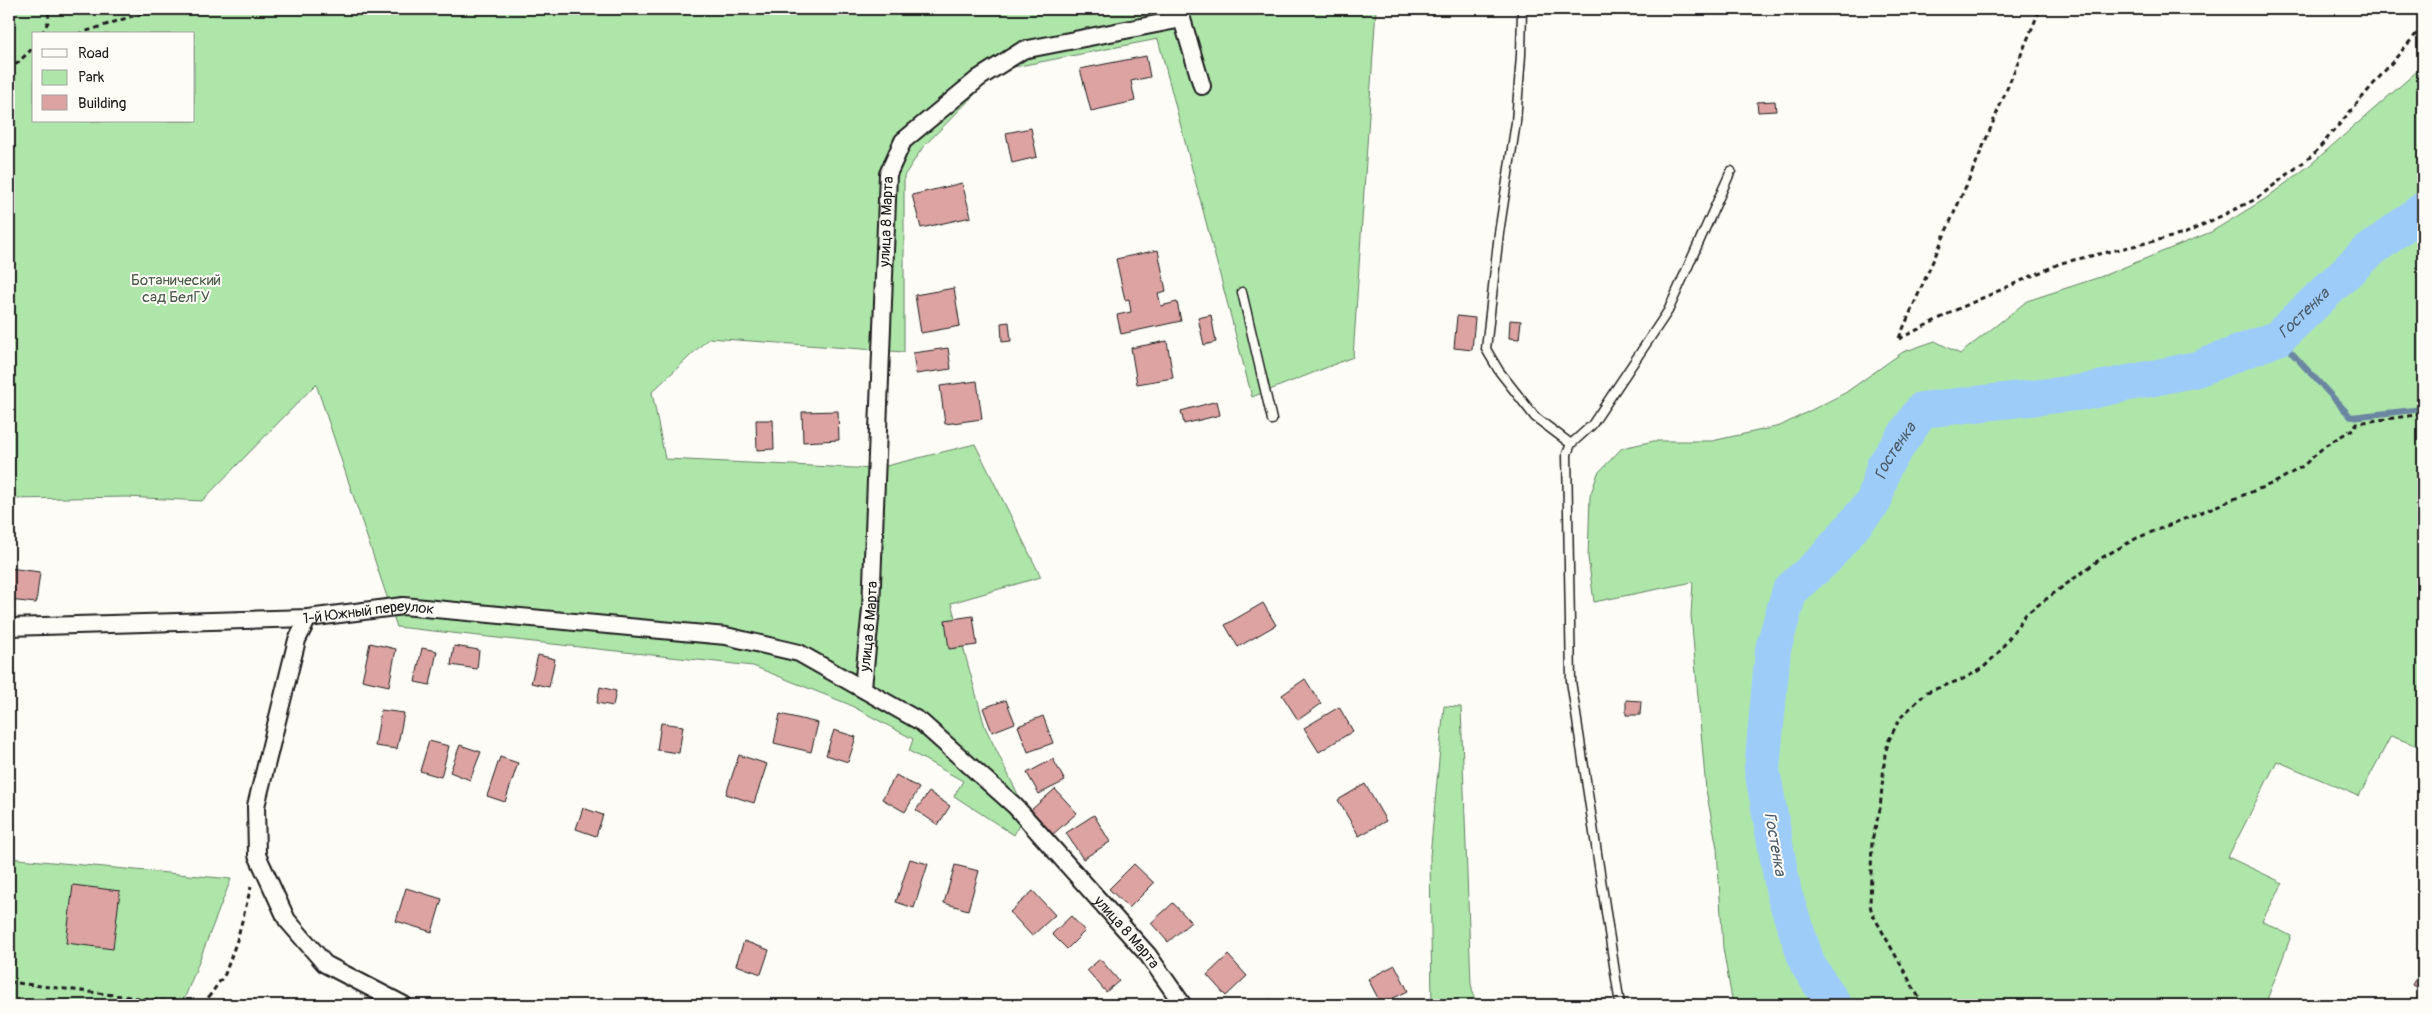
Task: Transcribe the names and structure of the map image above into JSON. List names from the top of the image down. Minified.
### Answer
{"streets":{"street":["улица 8 Марта","1-й Южный переулок"]},"crossings":[["улица 8 Марта","1-й Южный переулок"]],"water":["Гостенка"],"parks":["Ботанический сад БелГУ"],"legend":["Road","Park","Building"]}
